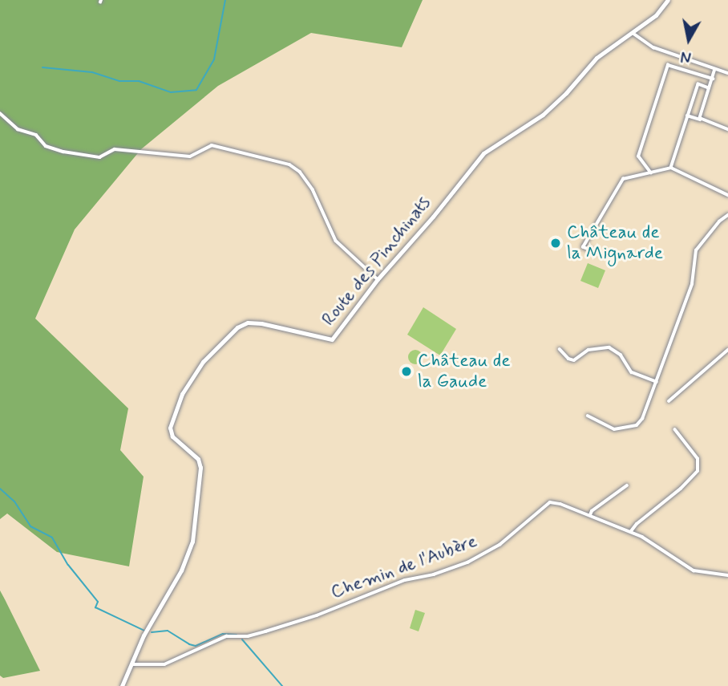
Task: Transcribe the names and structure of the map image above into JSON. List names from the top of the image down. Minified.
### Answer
{"streets":{"street":["Route des Pinchinats","Chemin de l'Aubère"]},"crossings":[["Route des Pinchinats","Chemin de l'Aubère"]],"places":["Château de la Mignarde","Château de la Gaude"],"north":"bottom"}
